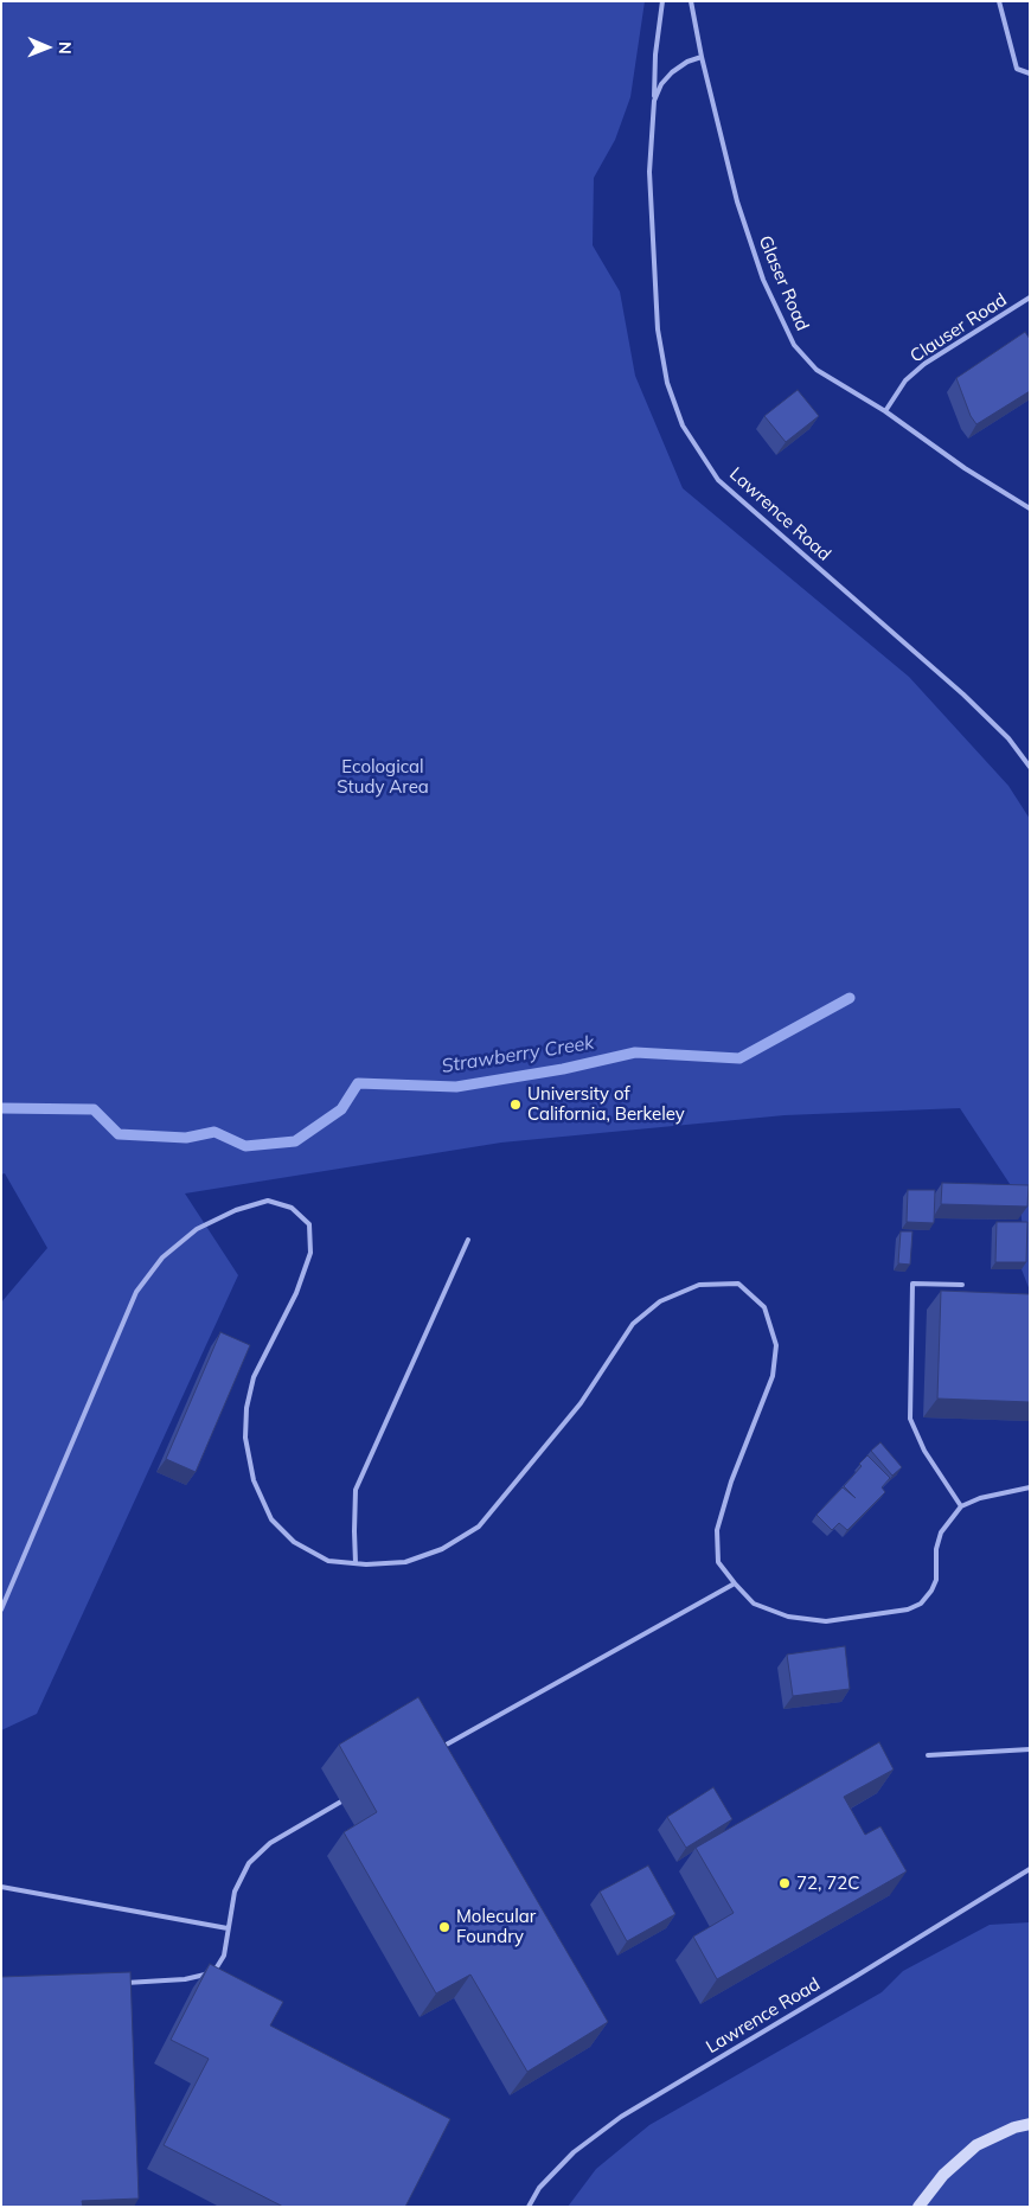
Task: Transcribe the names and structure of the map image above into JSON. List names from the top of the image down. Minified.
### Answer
{"streets":{"lane":["Glaser Road","Clauser Road","Lawrence Road"]},"crossings":[["Glaser Road","Clauser Road"],["Glaser Road","Lawrence Road"]],"water":["Strawberry Creek"],"parks":["Ecological Study Area"],"places":["University of California, Berkeley","72, 72C","Molecular Foundry"],"north":"right"}
